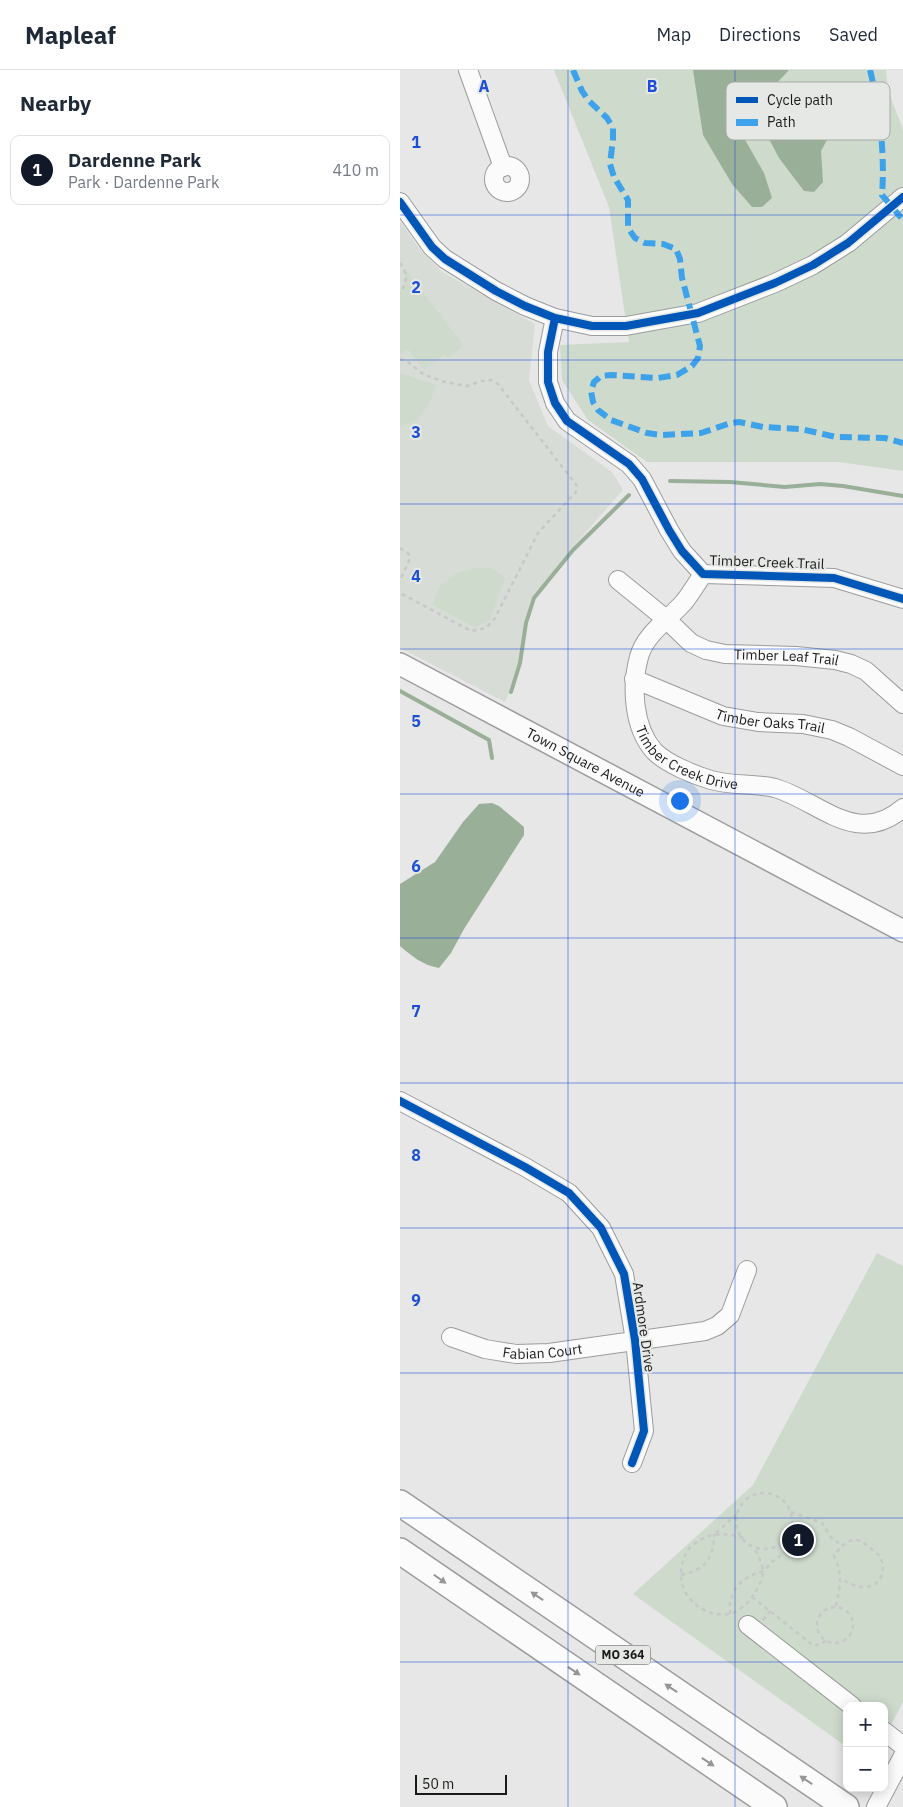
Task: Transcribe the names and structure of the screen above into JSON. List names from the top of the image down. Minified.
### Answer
{"streets":{"highway":["MO 364"],"main road":["Town Square Avenue"],"street":["Timber Creek Trail","Timber Leaf Trail","Timber Oaks Trail","Timber Creek Drive","Ardmore Drive","Fabian Court"]},"crossings":[["Timber Creek Trail","Timber Creek Drive"],["Timber Leaf Trail","Timber Creek Drive"],["Timber Oaks Trail","Timber Creek Drive"],["Ardmore Drive","Fabian Court"]],"legend":["Cycle path","Path"],"scale_bar":"50 m","page":{"header":"Mapleaf","nav":["Map","Directions","Saved"],"heading":"Nearby","list":[{"mark":"1","name":"Dardenne Park","note":"Park · Dardenne Park","value":"410 m"}],"pins":"1","map_buttons":["+","−"],"scale":"50 m"},"grid":{"columns":["A","B"],"rows":["1","2","3","4","5","6","7","8","9"]}}
